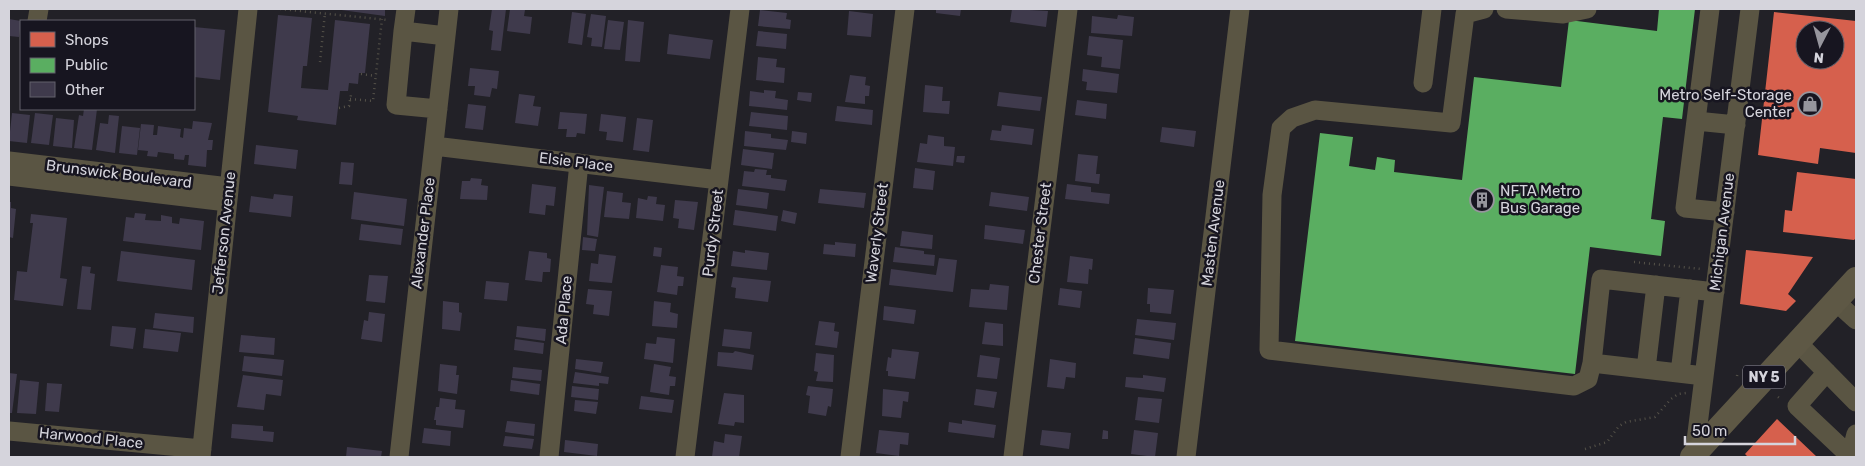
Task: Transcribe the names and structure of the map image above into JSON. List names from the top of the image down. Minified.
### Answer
{"streets":{"main road":["NY 5"],"street":["Elsie Place","Brunswick Boulevard","Michigan Avenue","Jefferson Avenue","Alexander Place","Purdy Street","Waverly Street","Chester Street","Masten Avenue","Ada Place","Harwood Place"]},"crossings":[["Elsie Place","Alexander Place"],["Elsie Place","Purdy Street"],["Elsie Place","Ada Place"],["Brunswick Boulevard","Jefferson Avenue"],["Michigan Avenue","NY 5"],["Jefferson Avenue","Harwood Place"]],"places":{"shop":["Metro Self-Storage Center"],"building":["NFTA Metro Bus Garage"]},"legend":["Shops","Public","Other"],"scale_bar":"50 m","north":"bottom"}
